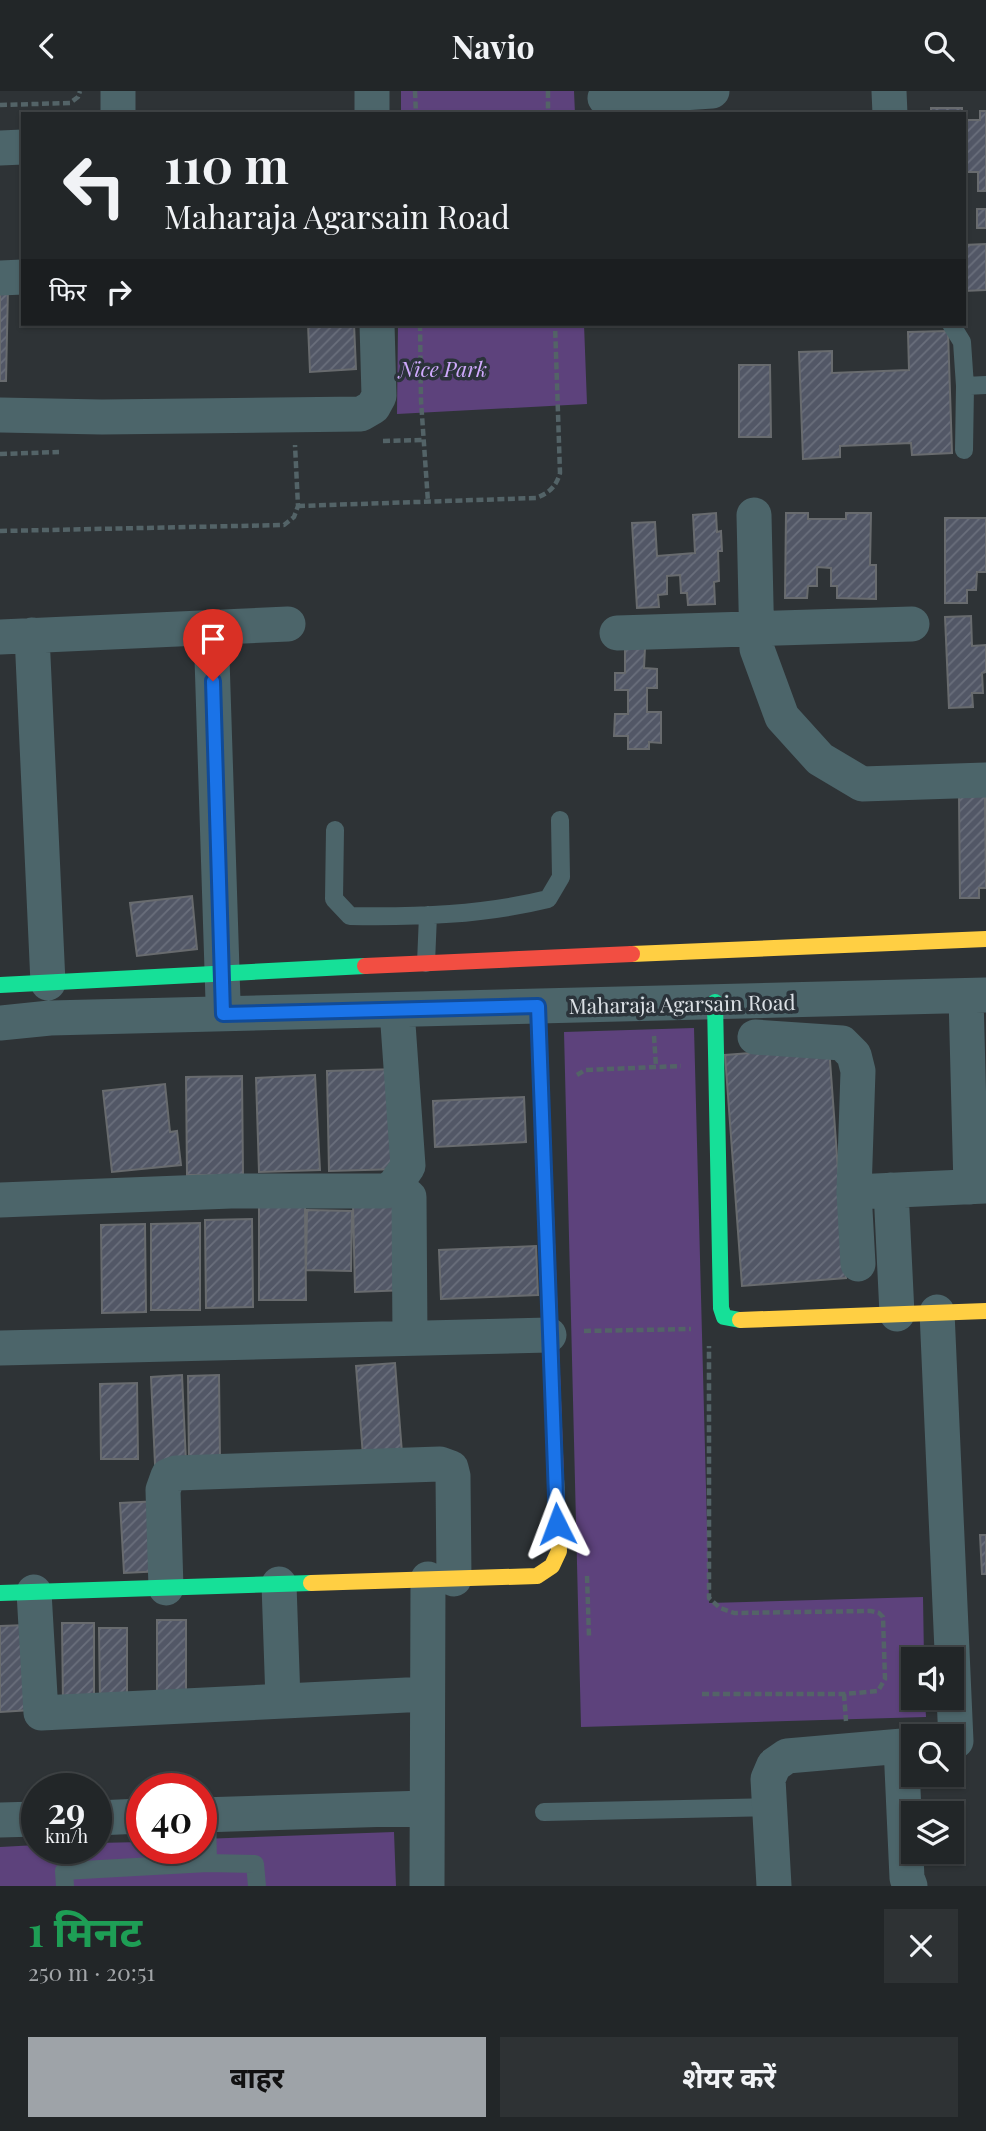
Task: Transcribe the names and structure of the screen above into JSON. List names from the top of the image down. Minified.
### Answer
{"streets":{"street":["Maharaja Agarsain Road"]},"parks":["Nice Park"],"page":{"header":"Navio","turn":["110 m","Maharaja Agarsain Road"],"then":"फिर","speed":"29 km/h","limit":"40","heading":["1 मिनट","250 m · 20:51"],"buttons":["बाहर","शेयर करें"]}}
